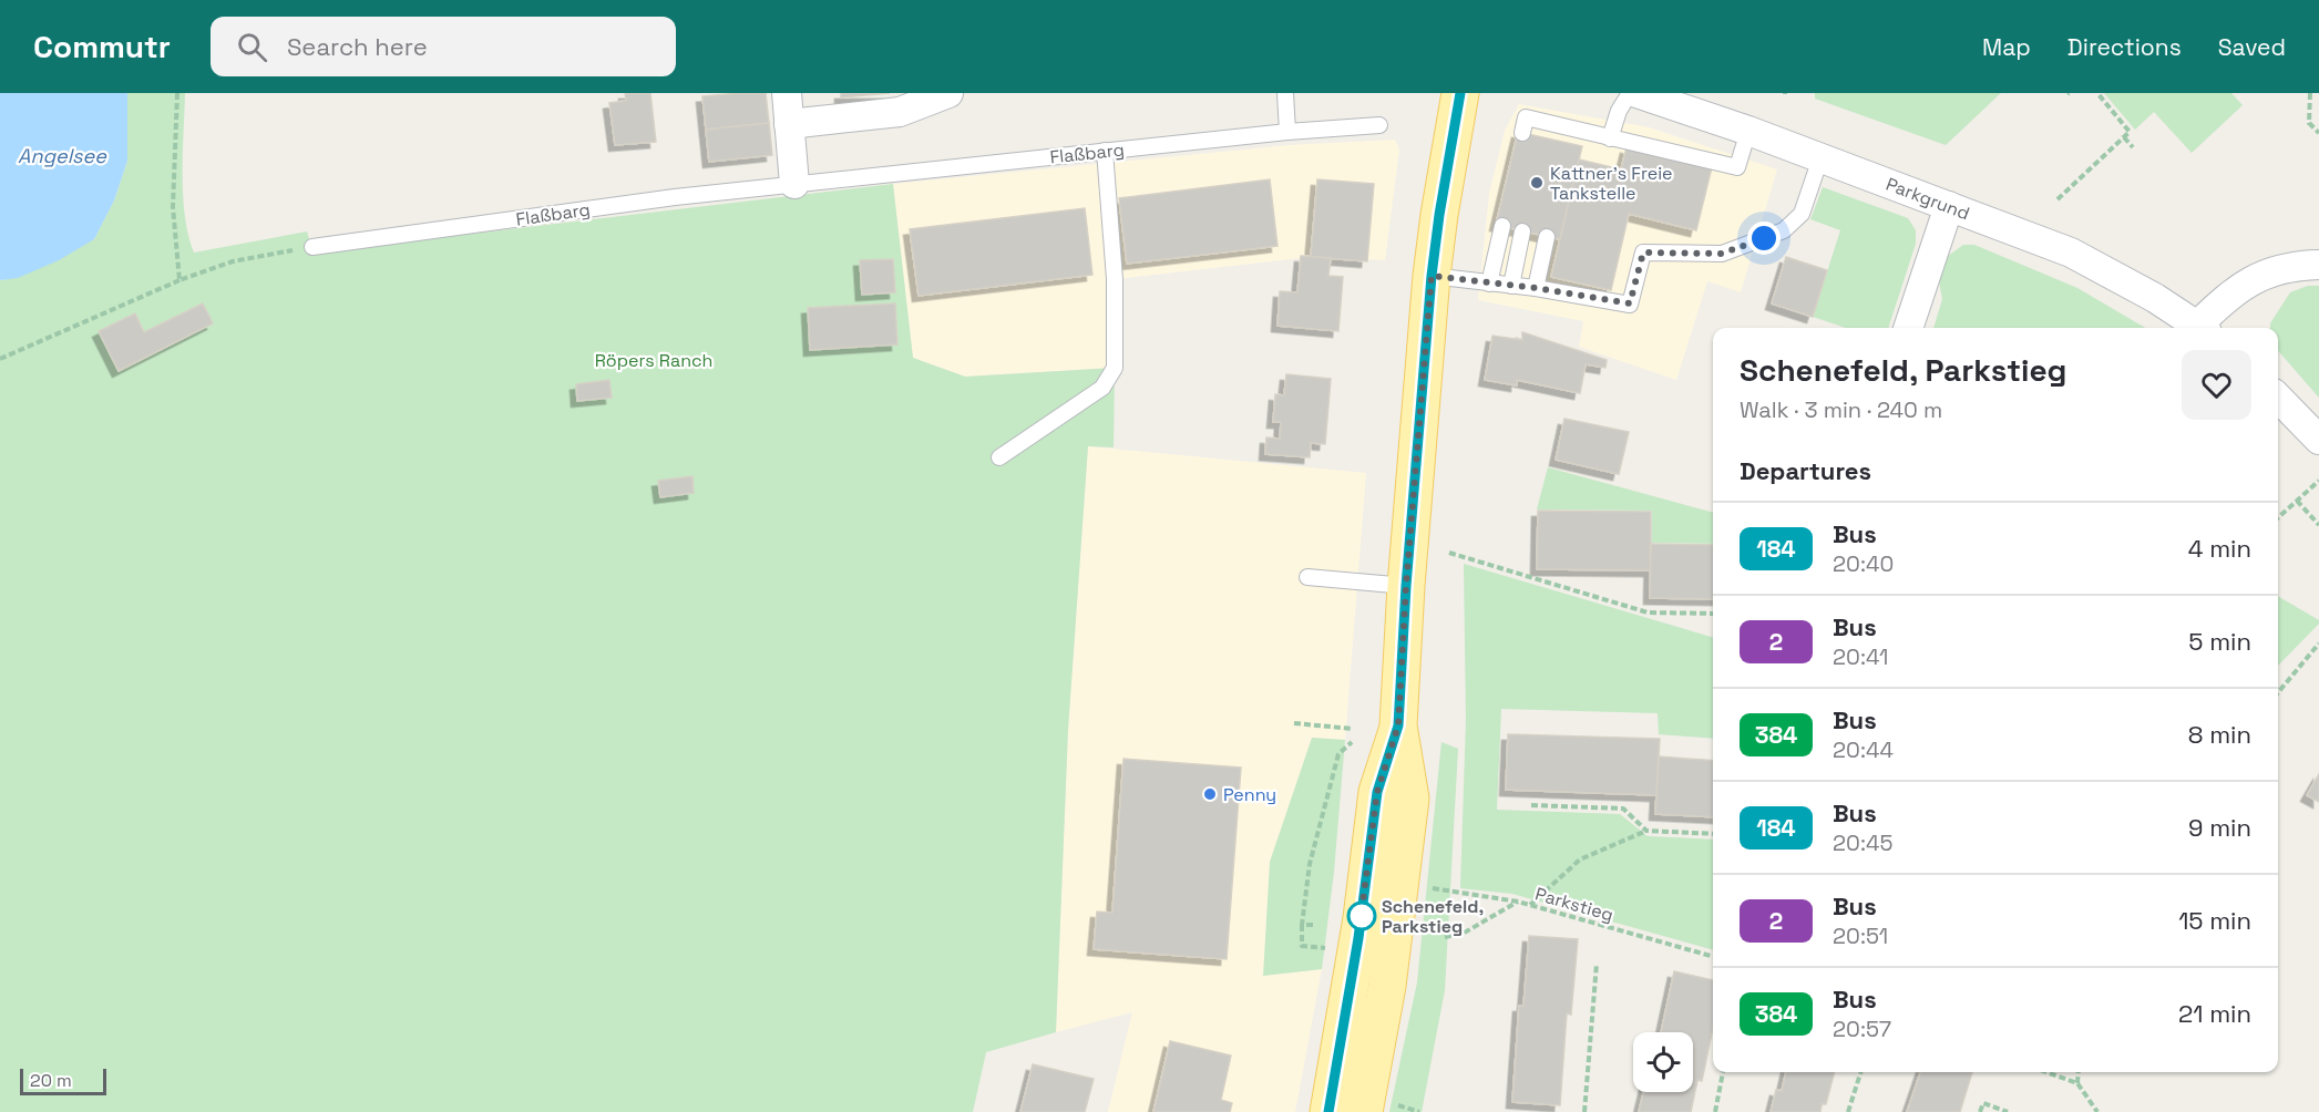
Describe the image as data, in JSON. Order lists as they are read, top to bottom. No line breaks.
{"streets":{"street":["Parkgrund"],"lane":["Flaßbarg"],"path":["Parkstieg"]},"water":["Angelsee"],"parks":["Röpers Ranch"],"places":["Kattner's Freie Tankstelle","Penny","Schenefeld, Parkstieg"],"lines":["bus line 184"],"scale_bar":"20 m","page":{"header":"Commutr","search":"Search here","nav":["Map","Directions","Saved"],"heading":[["Schenefeld, Parkstieg","Walk · 3 min · 240 m"],"Departures"],"list":[{"mark":"184","name":"Bus","note":"20:40","value":"4 min"},{"mark":"2","name":"Bus","note":"20:41","value":"5 min"},{"mark":"384","name":"Bus","note":"20:44","value":"8 min"},{"mark":"184","name":"Bus","note":"20:45","value":"9 min"},{"mark":"2","name":"Bus","note":"20:51","value":"15 min"},{"mark":"384","name":"Bus","note":"20:57","value":"21 min"}],"scale":"20 m"}}
